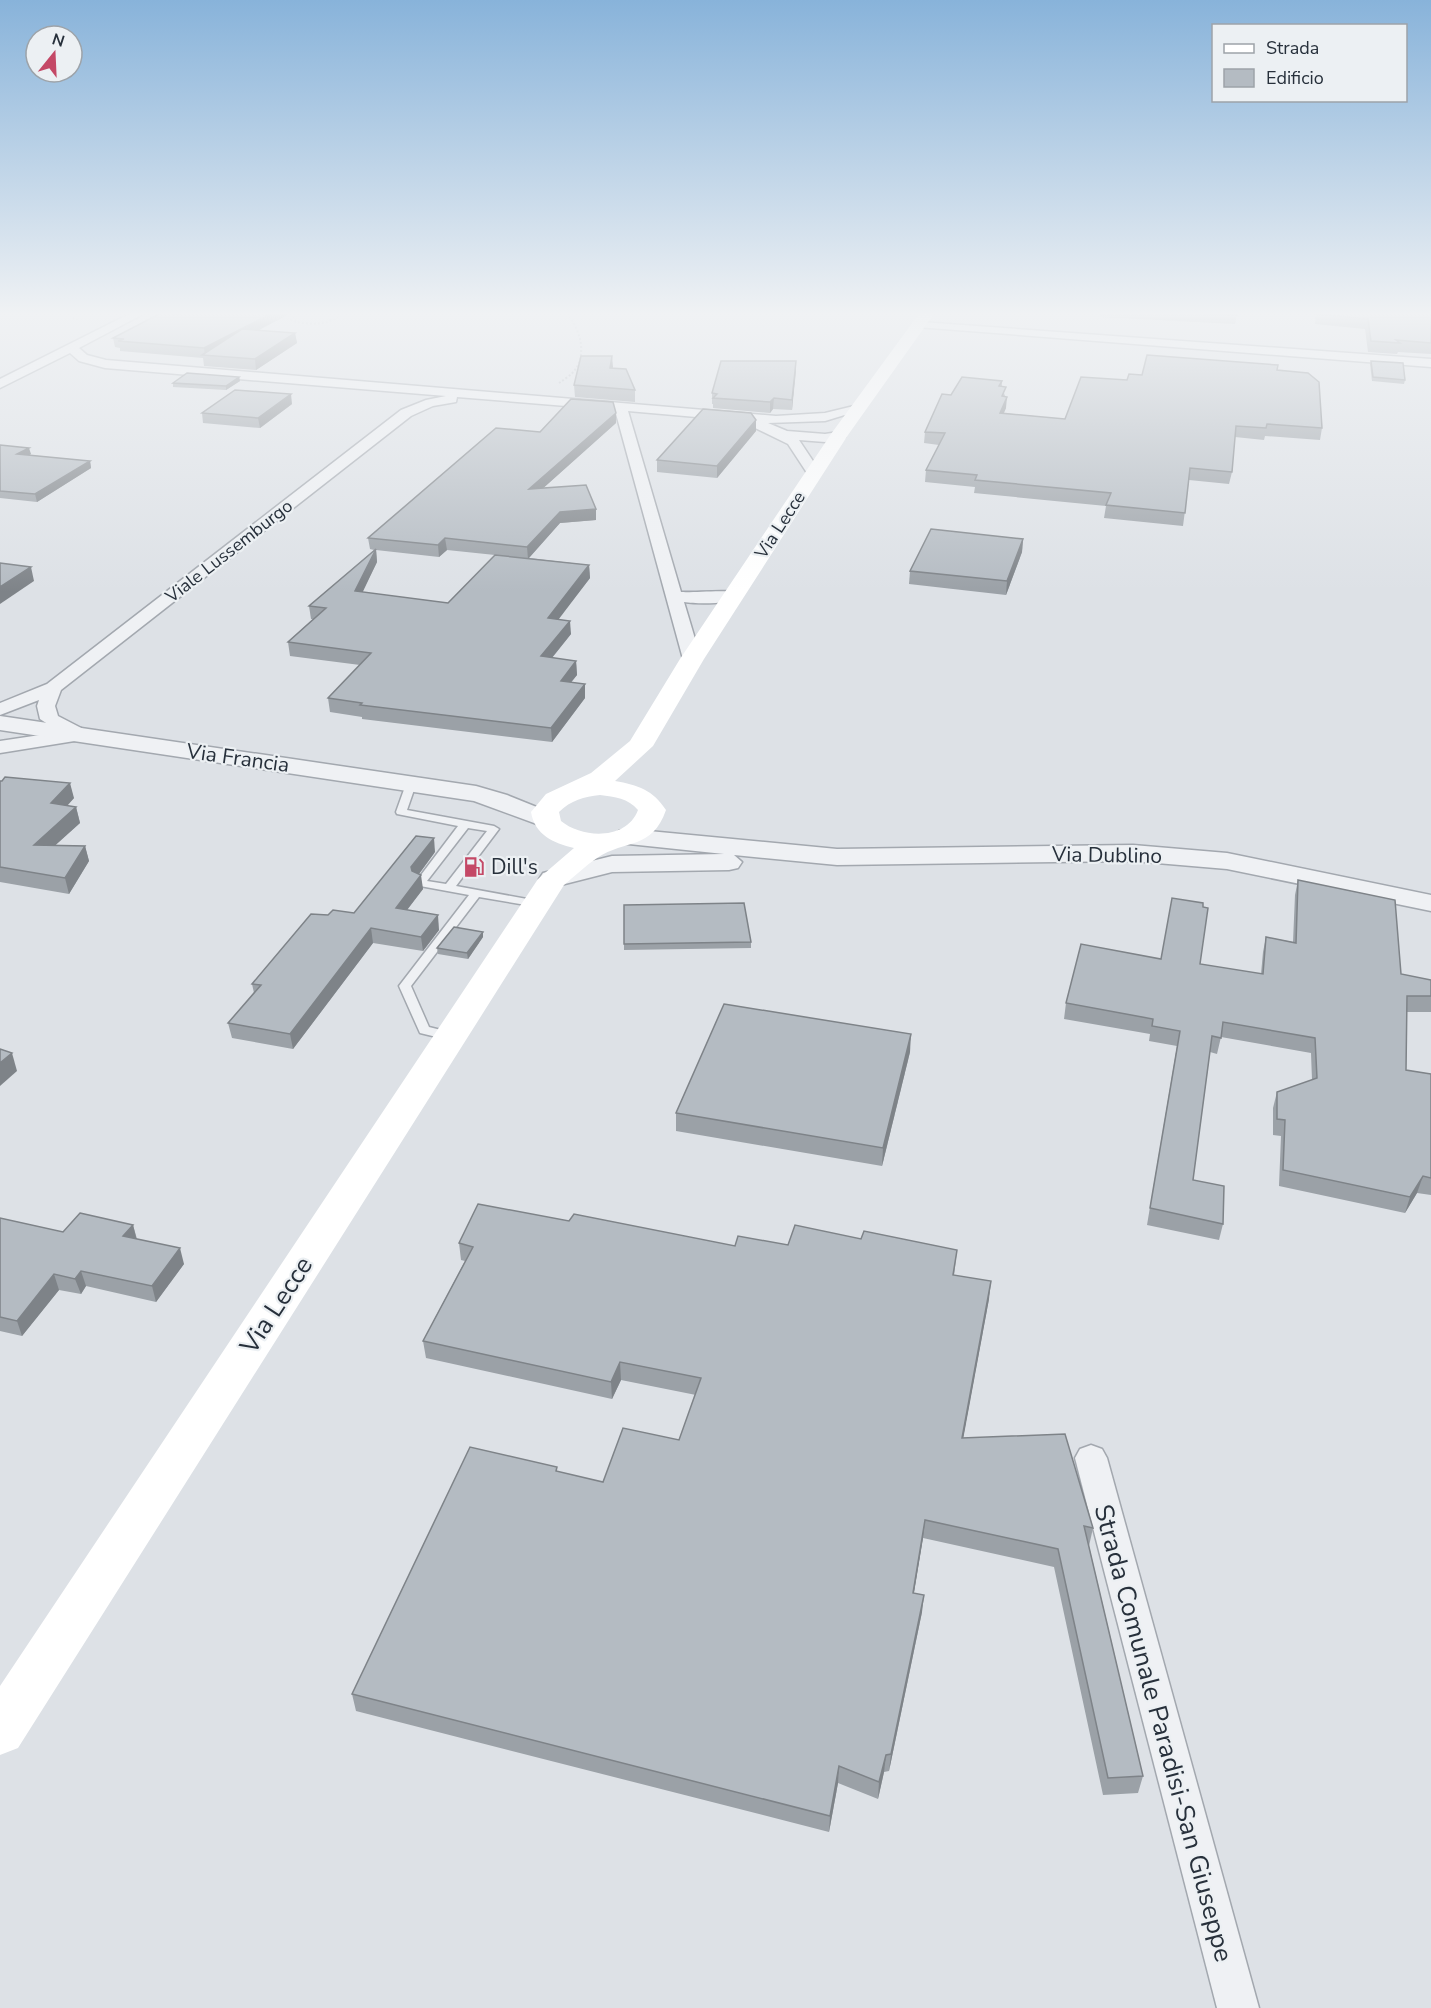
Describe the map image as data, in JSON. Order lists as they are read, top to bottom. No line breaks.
{"streets":{"main road":["Via Lecce"],"street":["Viale Lussemburgo","Via Francia","Via Dublino","Strada Comunale Paradisi-San Giuseppe"]},"crossings":[["Via Lecce","Via Dublino"],["Viale Lussemburgo","Via Francia"]],"places":{"fuel station":["Dill's"]},"legend":["Strada","Edificio"],"north":"top"}
